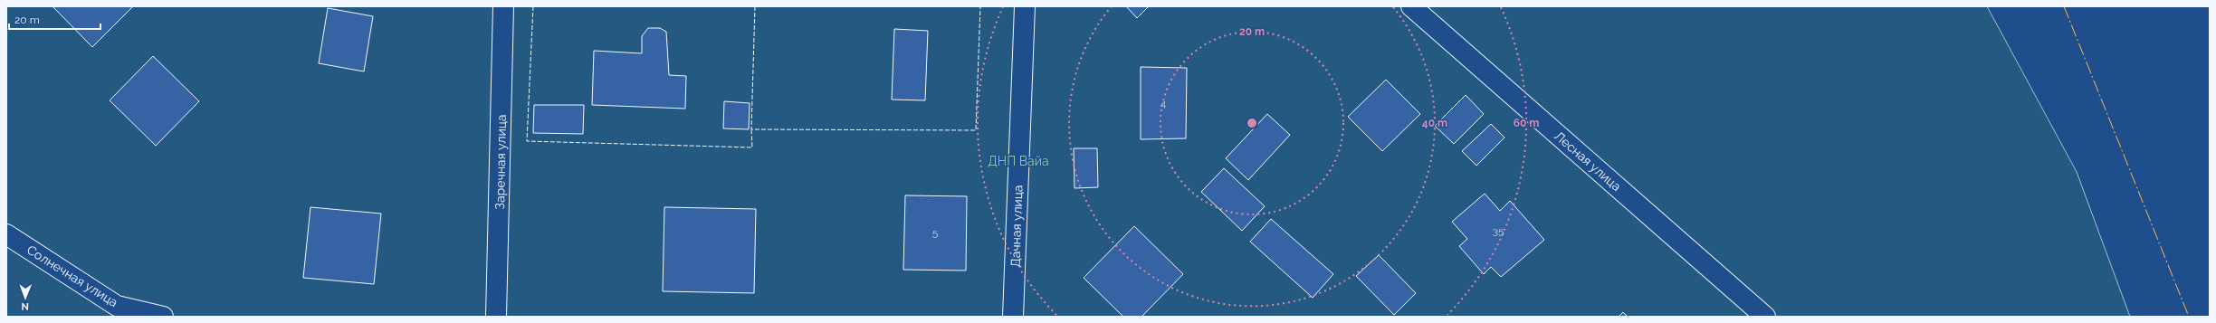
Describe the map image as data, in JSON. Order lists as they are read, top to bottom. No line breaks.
{"streets":{"street":["Лесная улица","Заречная улица","Дачная улица","Солнечная улица"]},"parks":["ДНП Вайа"],"house_numbers":["4","35","5"],"scale_bar":"20 m","north":"bottom","rings":["20 m","40 m","60 m"]}
